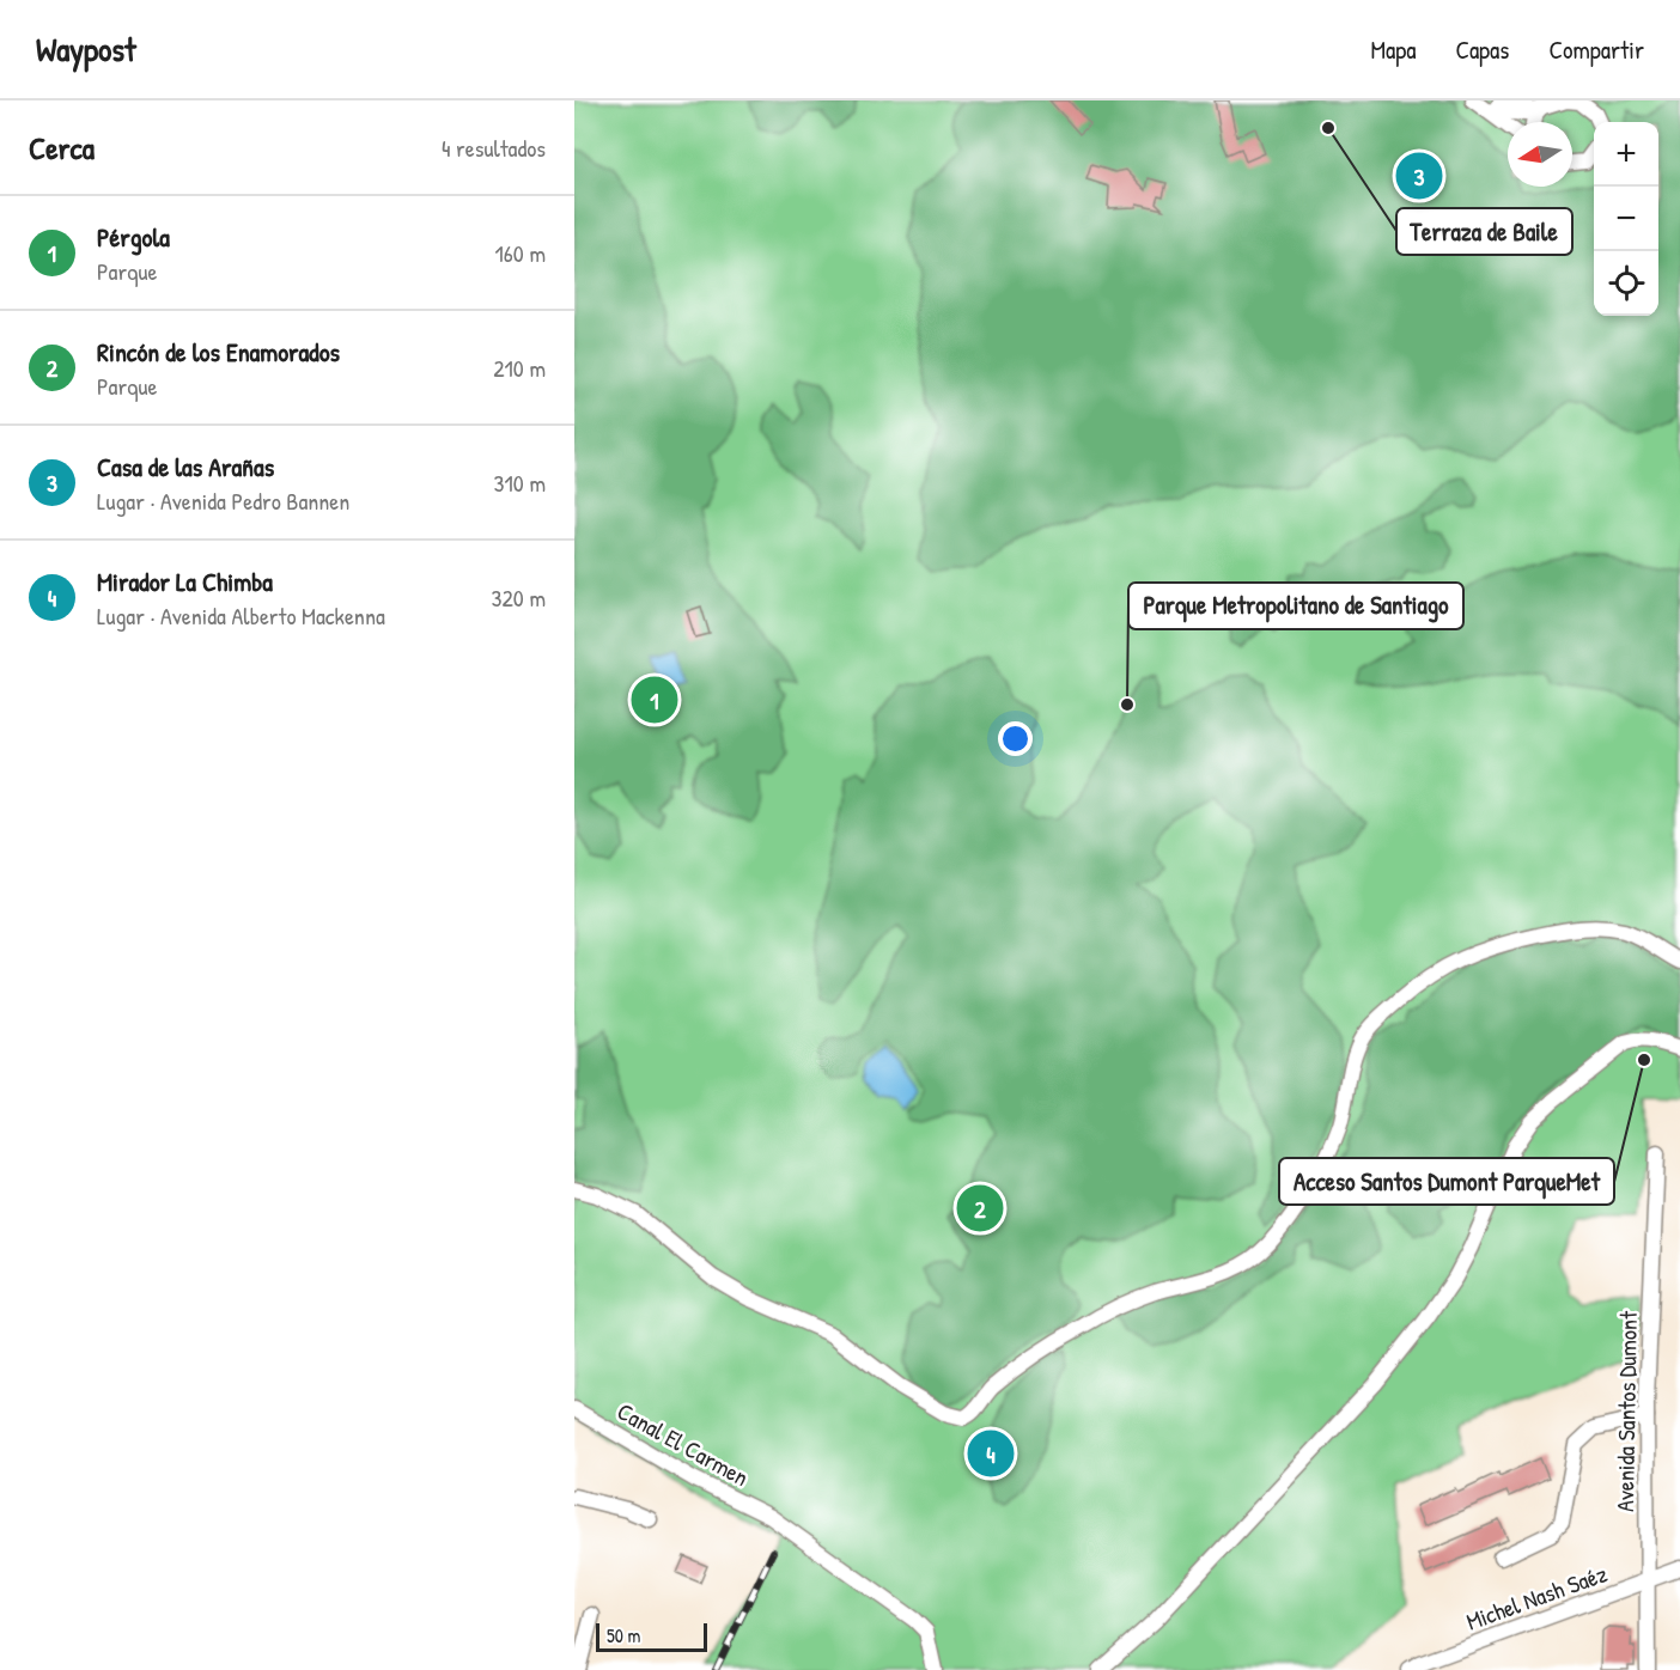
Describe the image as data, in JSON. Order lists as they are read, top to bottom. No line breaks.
{"streets":{"street":["Avenida Santos Dumont","Canal El Carmen","Michel Nash Saéz"]},"crossings":[["Avenida Santos Dumont","Michel Nash Saéz"]],"places":["Terraza de Baile","Parque Metropolitano de Santiago","Acceso Santos Dumont ParqueMet"],"scale_bar":"50 m","north":"left","page":{"header":"Waypost","nav":["Mapa","Capas","Compartir"],"heading":["Cerca","4 resultados"],"map_buttons":["+","−"],"pins":["3","1","2","4"],"list":[{"mark":"1","name":"Pérgola","note":"Parque","value":"160 m"},{"mark":"2","name":"Rincón de los Enamorados","note":"Parque","value":"210 m"},{"mark":"3","name":"Casa de las Arañas","note":"Lugar · Avenida Pedro Bannen","value":"310 m"},{"mark":"4","name":"Mirador La Chimba","note":"Lugar · Avenida Alberto Mackenna","value":"320 m"}],"scale":"50 m"}}
